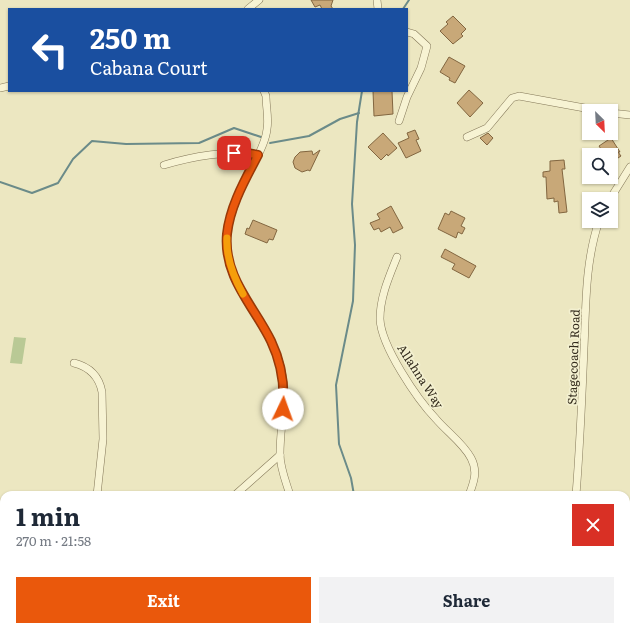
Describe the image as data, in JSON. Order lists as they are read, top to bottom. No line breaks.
{"streets":{"street":["Stagecoach Road","Allahna Way"]},"north":"bottom right","page":{"turn":["250 m","Cabana Court"],"heading":["1 min","270 m · 21:58"],"buttons":["Exit","Share"]}}
